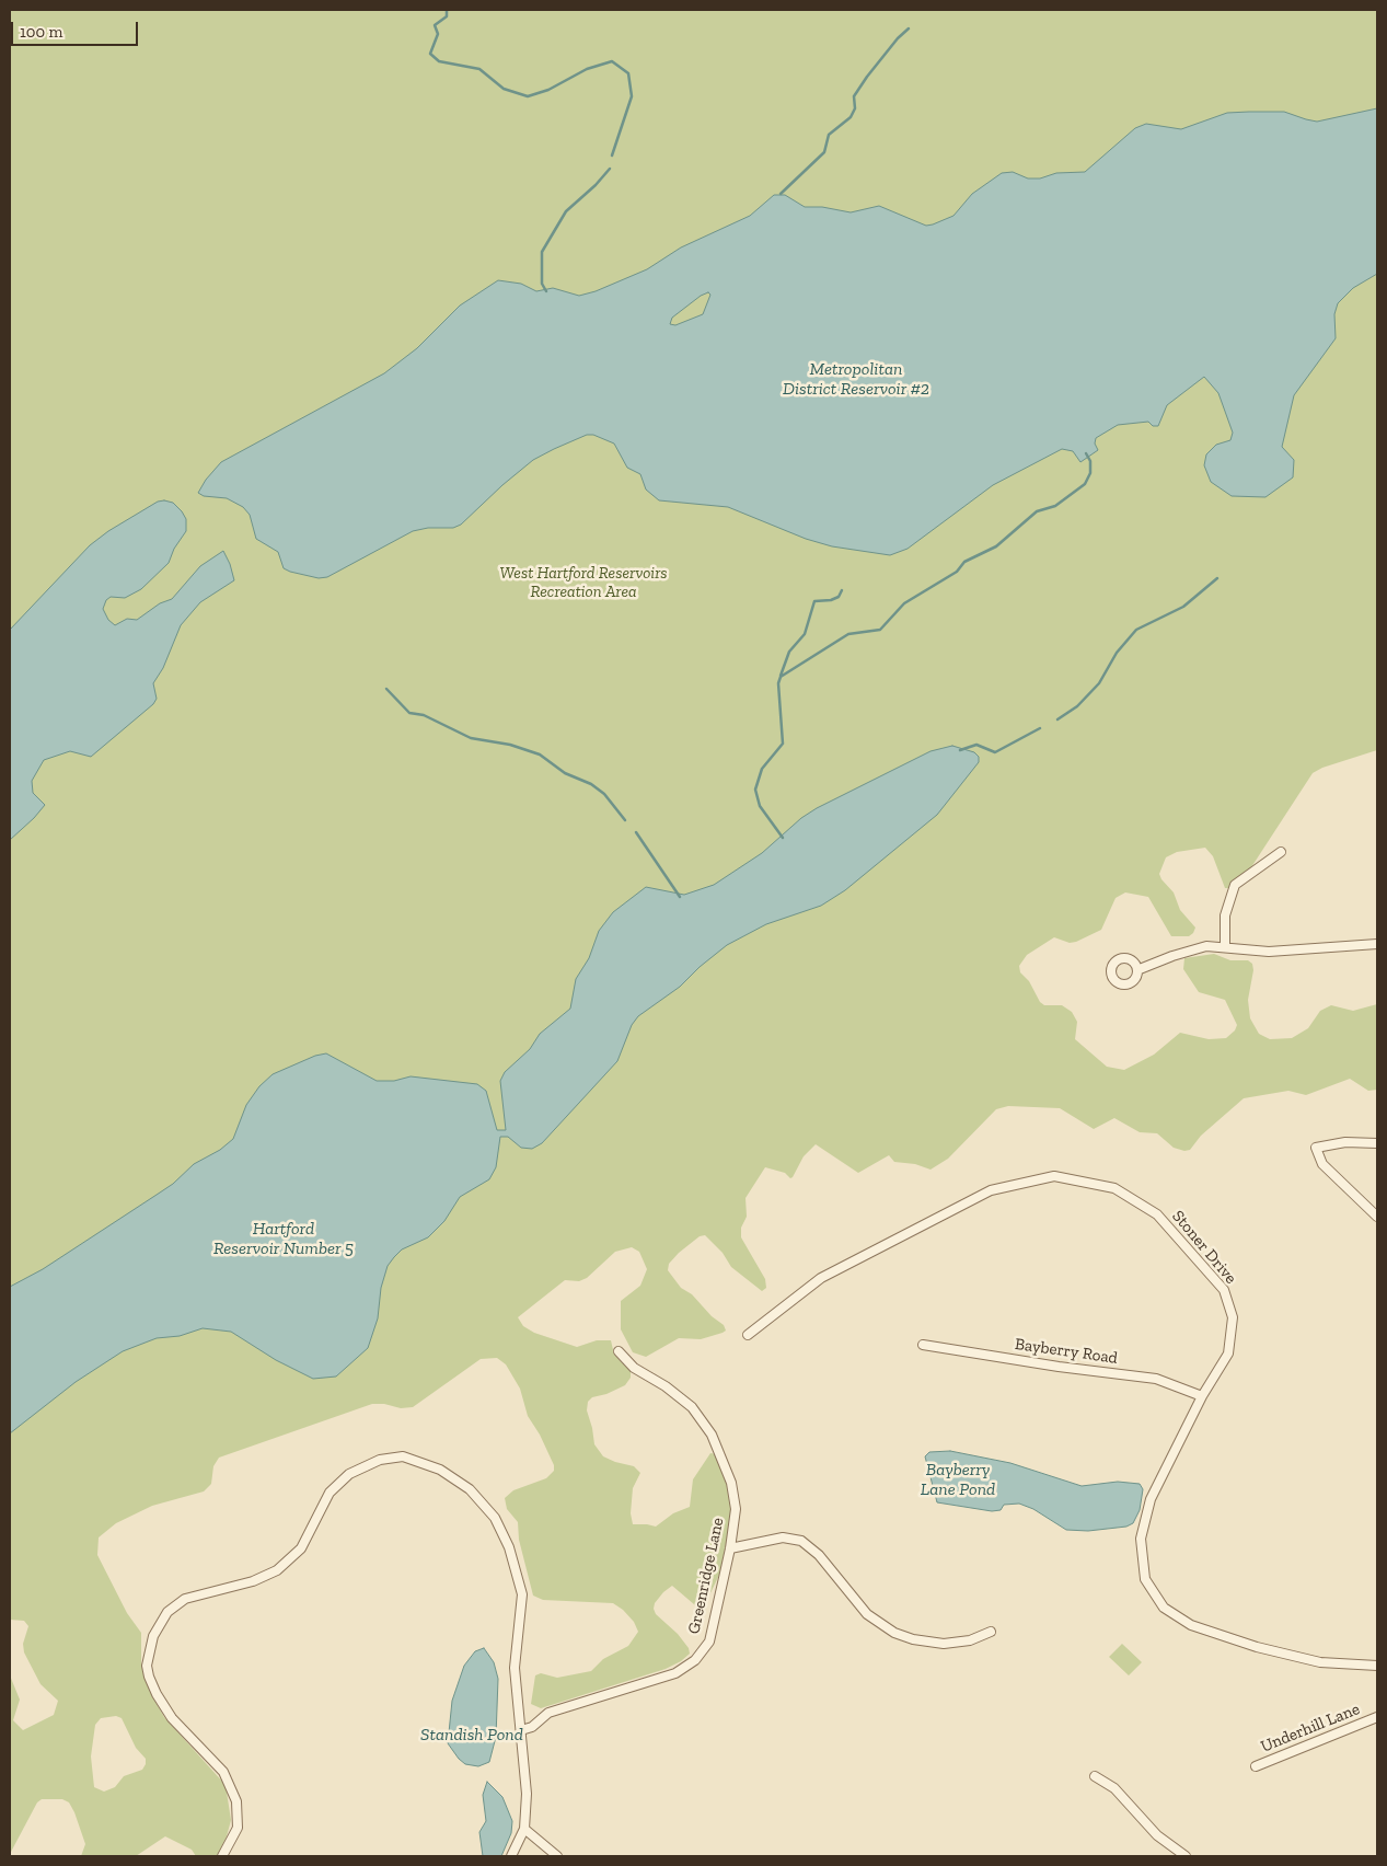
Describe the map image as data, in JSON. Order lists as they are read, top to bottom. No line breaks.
{"streets":{"street":["Stoner Drive","Bayberry Road","Greenridge Lane","Underhill Lane"]},"crossings":[["Stoner Drive","Bayberry Road"]],"water":["Metropolitan District Reservoir #2","Hartford Reservoir Number 5","Bayberry Lane Pond","Standish Pond"],"parks":["West Hartford Reservoirs Recreation Area"],"scale_bar":"100 m"}
